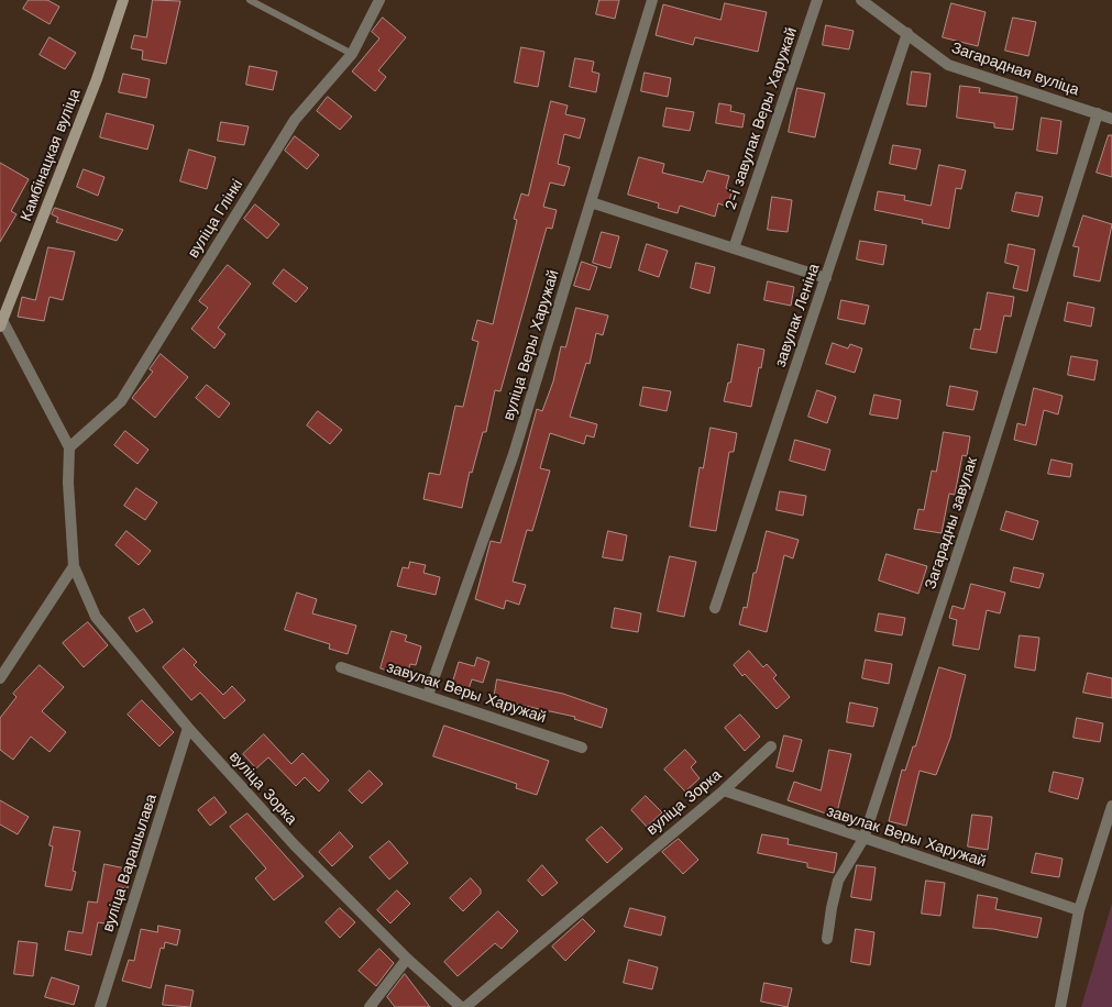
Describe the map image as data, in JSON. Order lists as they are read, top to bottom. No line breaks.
{"streets":{"street":["Загарадная вуліца","2-і завулак Веры Харужай","Камбінацкая вуліца","вуліца Глінкі","завулак Леніна","вуліца Веры Харужай","Загарадны завулак","завулак Веры Харужай","вуліца Зорка","вуліца Варашылава"]},"crossings":[["Загарадная вуліца","завулак Леніна"],["Загарадная вуліца","Загарадны завулак"],["Камбінацкая вуліца","вуліца Глінкі"],["Камбінацкая вуліца","вуліца Зорка"],["вуліца Веры Харужай","завулак Веры Харужай"],["Загарадны завулак","завулак Веры Харужай"],["завулак Веры Харужай","вуліца Зорка"],["вуліца Зорка","вуліца Варашылава"]]}
